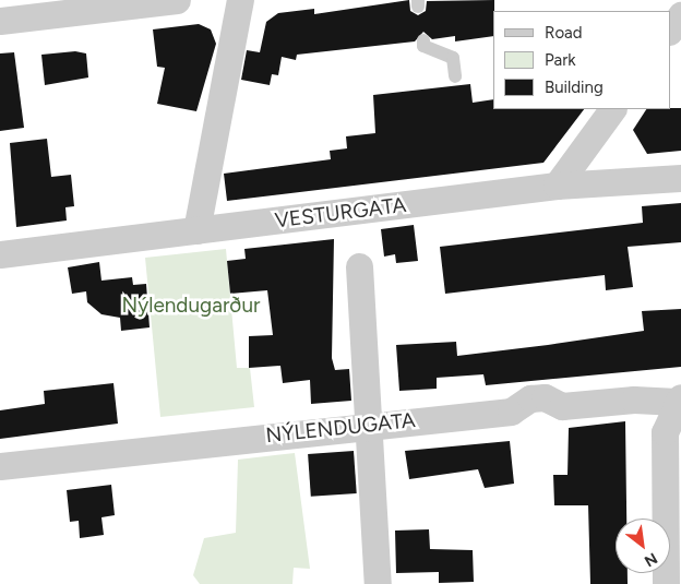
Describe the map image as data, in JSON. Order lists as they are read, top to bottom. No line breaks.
{"streets":{"street":["VESTURGATA","NÝLENDUGATA"]},"parks":["Nýlendugarður"],"legend":["Road","Park","Building"],"north":"bottom right"}
